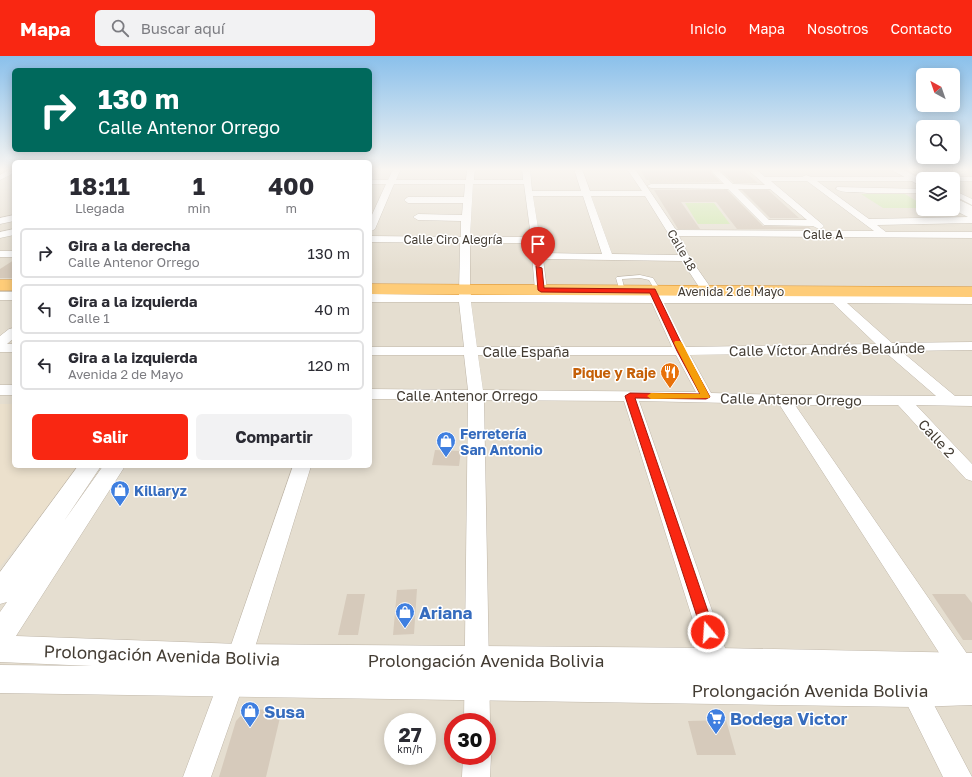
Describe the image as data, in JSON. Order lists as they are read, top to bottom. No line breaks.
{"streets":{"highway":["Avenida 2 de Mayo"],"street":["Calle A","Calle Ciro Alegría","Calle 18","Calle Víctor Andrés Belaúnde","Calle España","Calle Antenor Orrego","Calle 2","Prolongación Avenida Bolivia"]},"crossings":[["Calle A","Calle 18"],["Calle 18","Avenida 2 de Mayo"],["Calle Víctor Andrés Belaúnde","Calle España"],["Calle Antenor Orrego","Calle 2"]],"places":{"restaurant":["Pique y Raje"],"shop":["Ferretería San Antonio","Killaryz","Ariana","Susa"],"supermarket":["Bodega Victor"]},"north":"top left","page":{"header":"Mapa","search":"Buscar aquí","nav":["Inicio","Mapa","Nosotros","Contacto"],"turn":["130 m","Calle Antenor Orrego"],"eta":["18:11","Llegada","1","min","400","m"],"list":[{"name":"Gira a la derecha","note":"Calle Antenor Orrego","value":"130 m"},{"name":"Gira a la izquierda","note":"Calle 1","value":"40 m"},{"name":"Gira a la izquierda","note":"Avenida 2 de Mayo","value":"120 m"}],"buttons":["Salir","Compartir"],"speed":"27 km/h","limit":"30"}}
